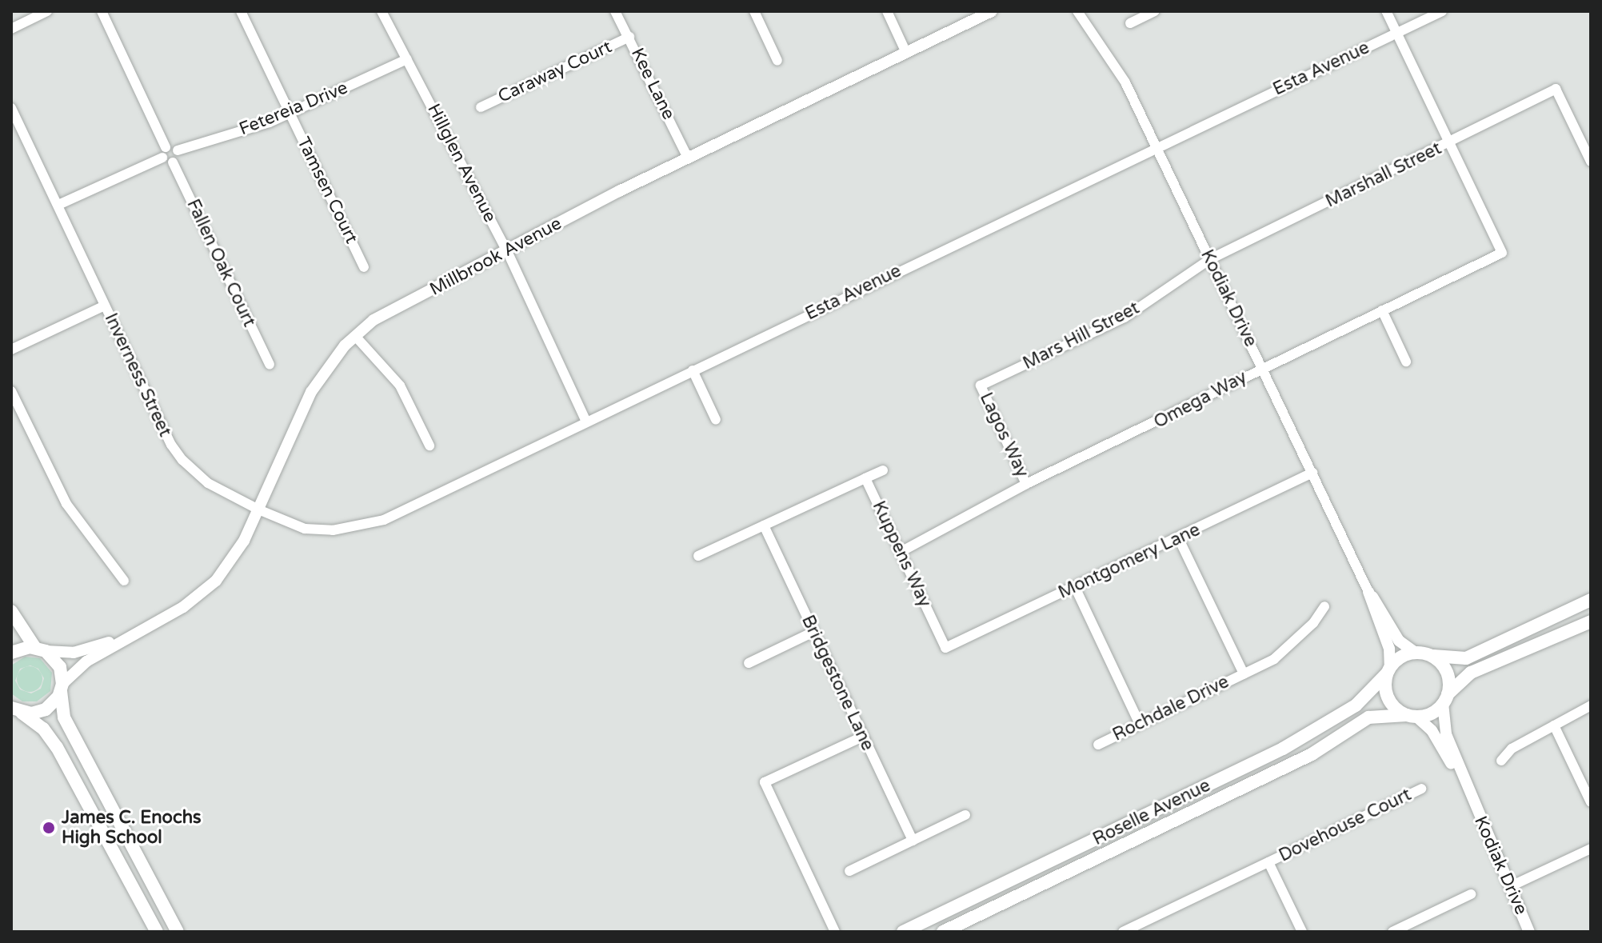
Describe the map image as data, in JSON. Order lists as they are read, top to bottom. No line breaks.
{"streets":{"main road":["Roselle Avenue"],"street":["Esta Avenue","Caraway Court","Kee Lane","Fetereia Drive","Hillglen Avenue","Marshall Street","Tamsen Court","Millbrook Avenue","Fallen Oak Court","Kodiak Drive","Mars Hill Street","Inverness Street","Omega Way","Lagos Way","Kuppens Way","Montgomery Lane","Bridgestone Lane","Rochdale Drive","Dovehouse Court"]},"crossings":[["Esta Avenue","Hillglen Avenue"],["Esta Avenue","Millbrook Avenue"],["Esta Avenue","Kodiak Drive"],["Esta Avenue","Inverness Street"],["Caraway Court","Kee Lane"],["Kee Lane","Millbrook Avenue"],["Fetereia Drive","Hillglen Avenue"],["Fetereia Drive","Tamsen Court"],["Hillglen Avenue","Millbrook Avenue"],["Marshall Street","Kodiak Drive"],["Marshall Street","Mars Hill Street"],["Marshall Street","Omega Way"],["Millbrook Avenue","Inverness Street"],["Kodiak Drive","Mars Hill Street"],["Kodiak Drive","Omega Way"],["Kodiak Drive","Montgomery Lane"],["Kodiak Drive","Roselle Avenue"],["Mars Hill Street","Lagos Way"],["Omega Way","Lagos Way"],["Omega Way","Kuppens Way"],["Kuppens Way","Montgomery Lane"]],"places":["James C. Enochs High School"]}
